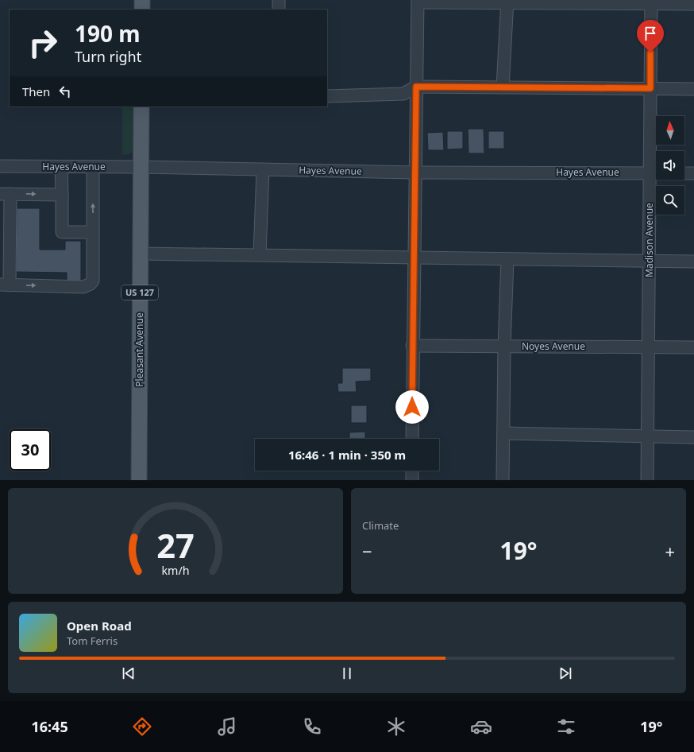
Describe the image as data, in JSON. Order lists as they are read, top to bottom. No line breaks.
{"streets":{"main road":["US 127","Pleasant Avenue"],"street":["Hayes Avenue","Madison Avenue","Noyes Avenue"]},"crossings":[["Hayes Avenue","Madison Avenue"],["Hayes Avenue","Pleasant Avenue"],["Madison Avenue","Noyes Avenue"]],"north":"top","page":{"turn":["190 m","Turn right"],"then":"Then","limit":"30","trip":"16:46 · 1 min · 350 m","tile":"Climate","heat":["−","19°","+"],"song":["Open Road","Tom Ferris"],"tabs":["16:45","19°"],"gauge":["27","km/h"]}}
